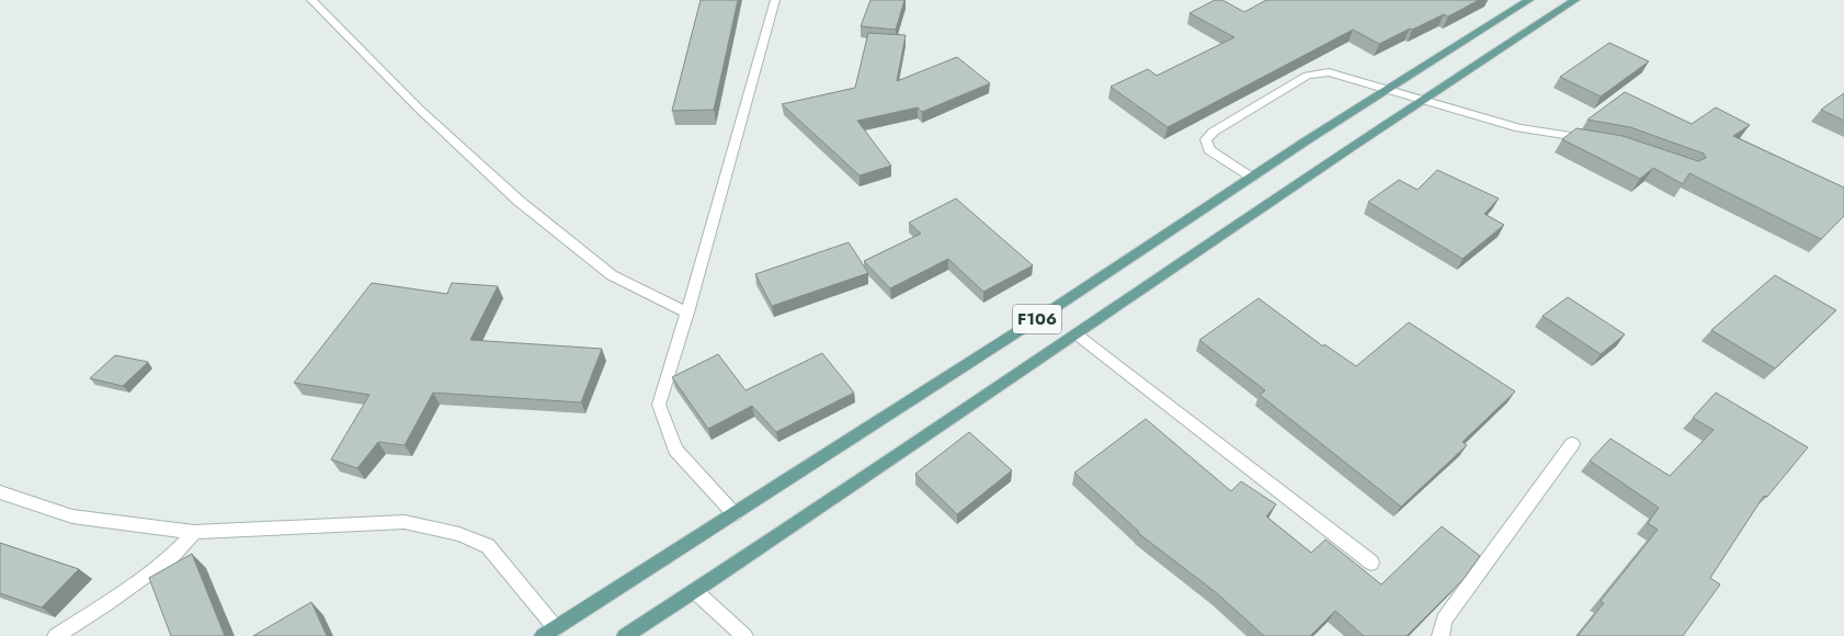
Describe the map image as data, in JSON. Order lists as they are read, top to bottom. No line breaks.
{"streets":{"main road":["F106"]}}
